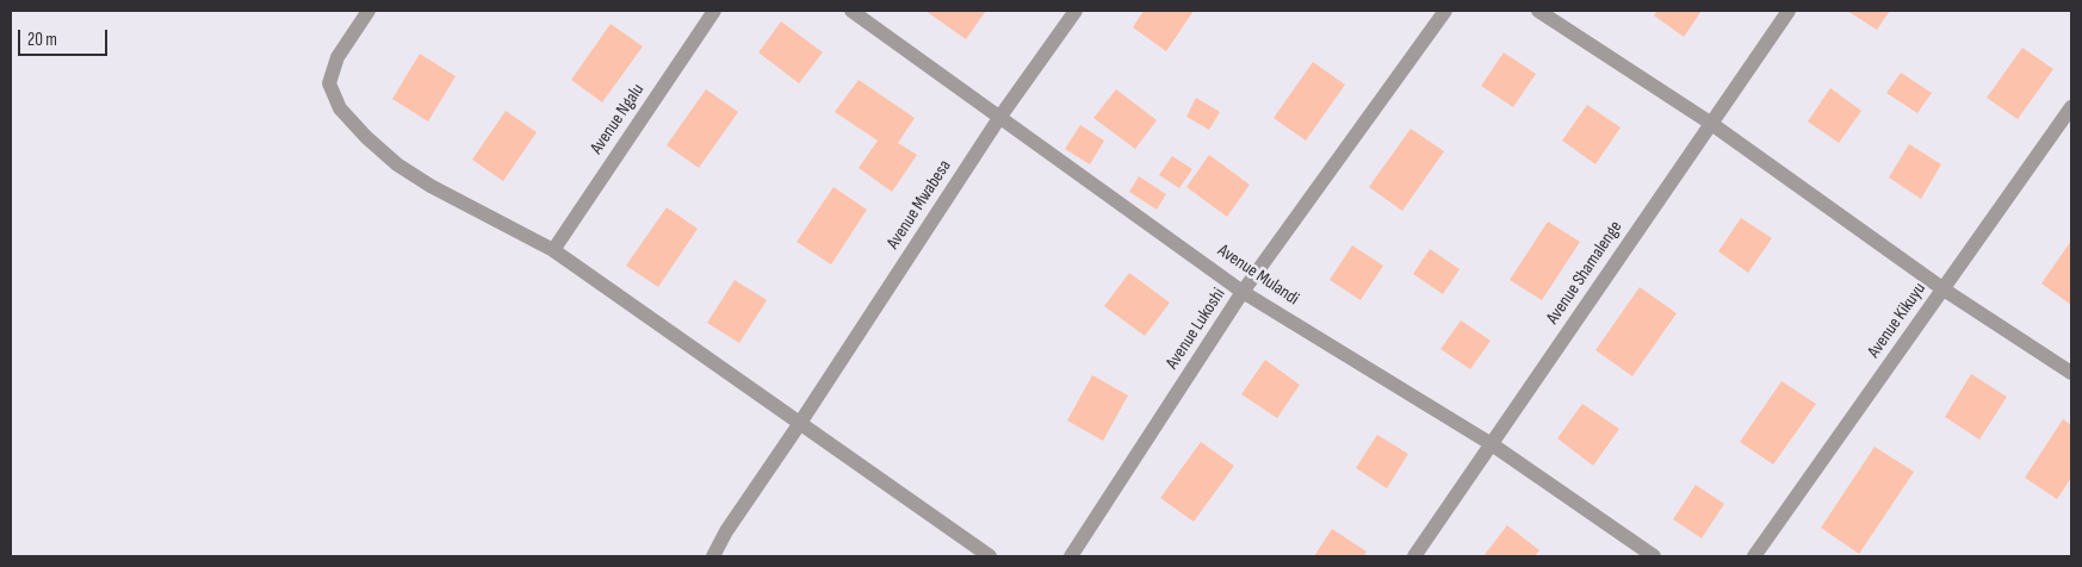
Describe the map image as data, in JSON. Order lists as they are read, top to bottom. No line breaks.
{"streets":{"street":["Avenue Ngalu","Avenue Mwabesa","Avenue Shamalenge","Avenue Mulandi","Avenue Kikuyu","Avenue Lukoshi"]},"crossings":[["Avenue Mwabesa","Avenue Mulandi"],["Avenue Shamalenge","Avenue Mulandi"],["Avenue Mulandi","Avenue Lukoshi"]],"scale_bar":"20 m"}
